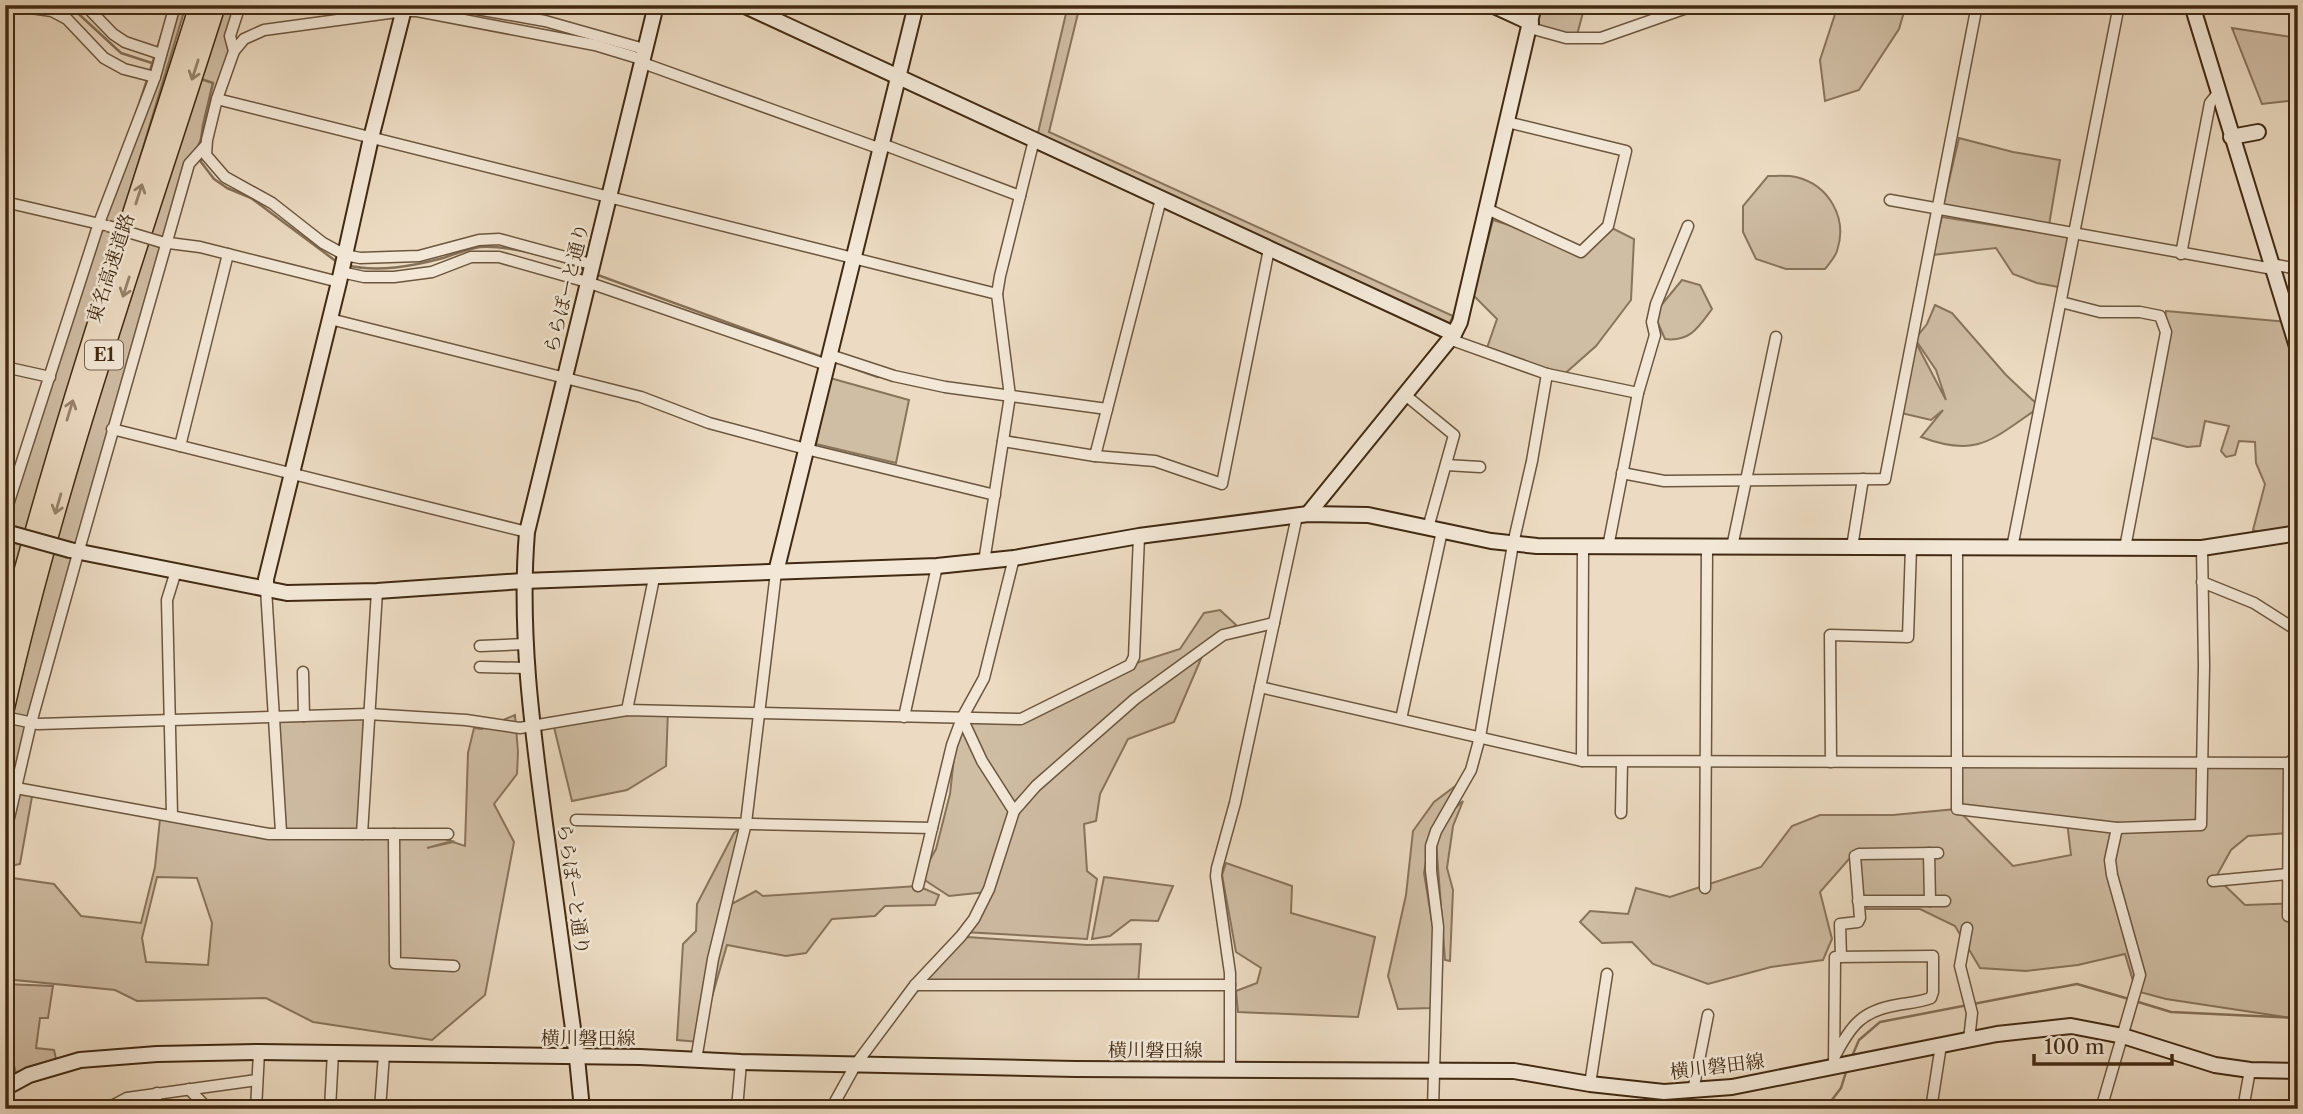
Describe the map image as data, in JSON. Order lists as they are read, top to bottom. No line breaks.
{"streets":{"highway":["東名高速道路","E1"],"street":["ららぽーと通り","横川磐田線"]},"crossings":[["ららぽーと通り","横川磐田線"]],"scale_bar":"100 m"}
